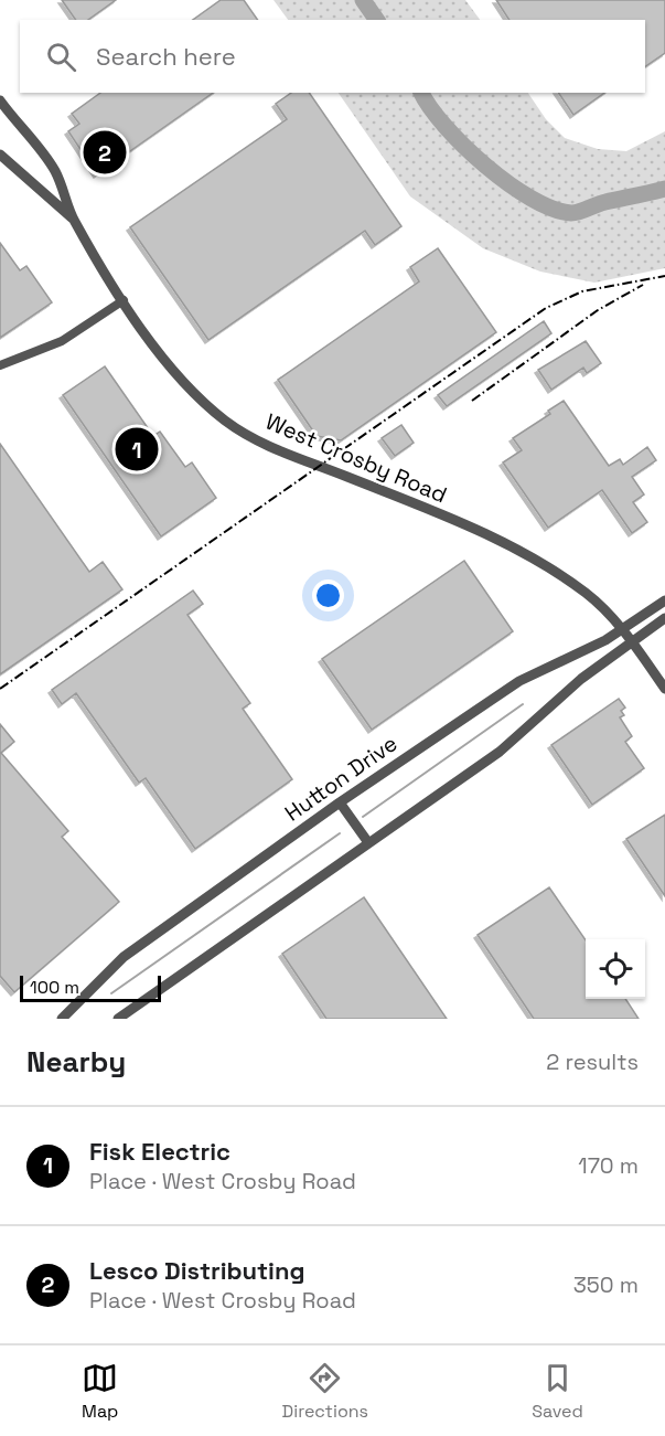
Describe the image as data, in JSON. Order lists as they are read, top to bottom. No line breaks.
{"streets":{"street":["West Crosby Road","Hutton Drive"]},"crossings":[["West Crosby Road","Hutton Drive"]],"scale_bar":"100 m","page":{"search":"Search here","pins":["2","1"],"scale":"100 m","heading":["Nearby","2 results"],"list":[{"mark":"1","name":"Fisk Electric","note":"Place · West Crosby Road","value":"170 m"},{"mark":"2","name":"Lesco Distributing","note":"Place · West Crosby Road","value":"350 m"}],"nav":["Map","Directions","Saved"]}}
